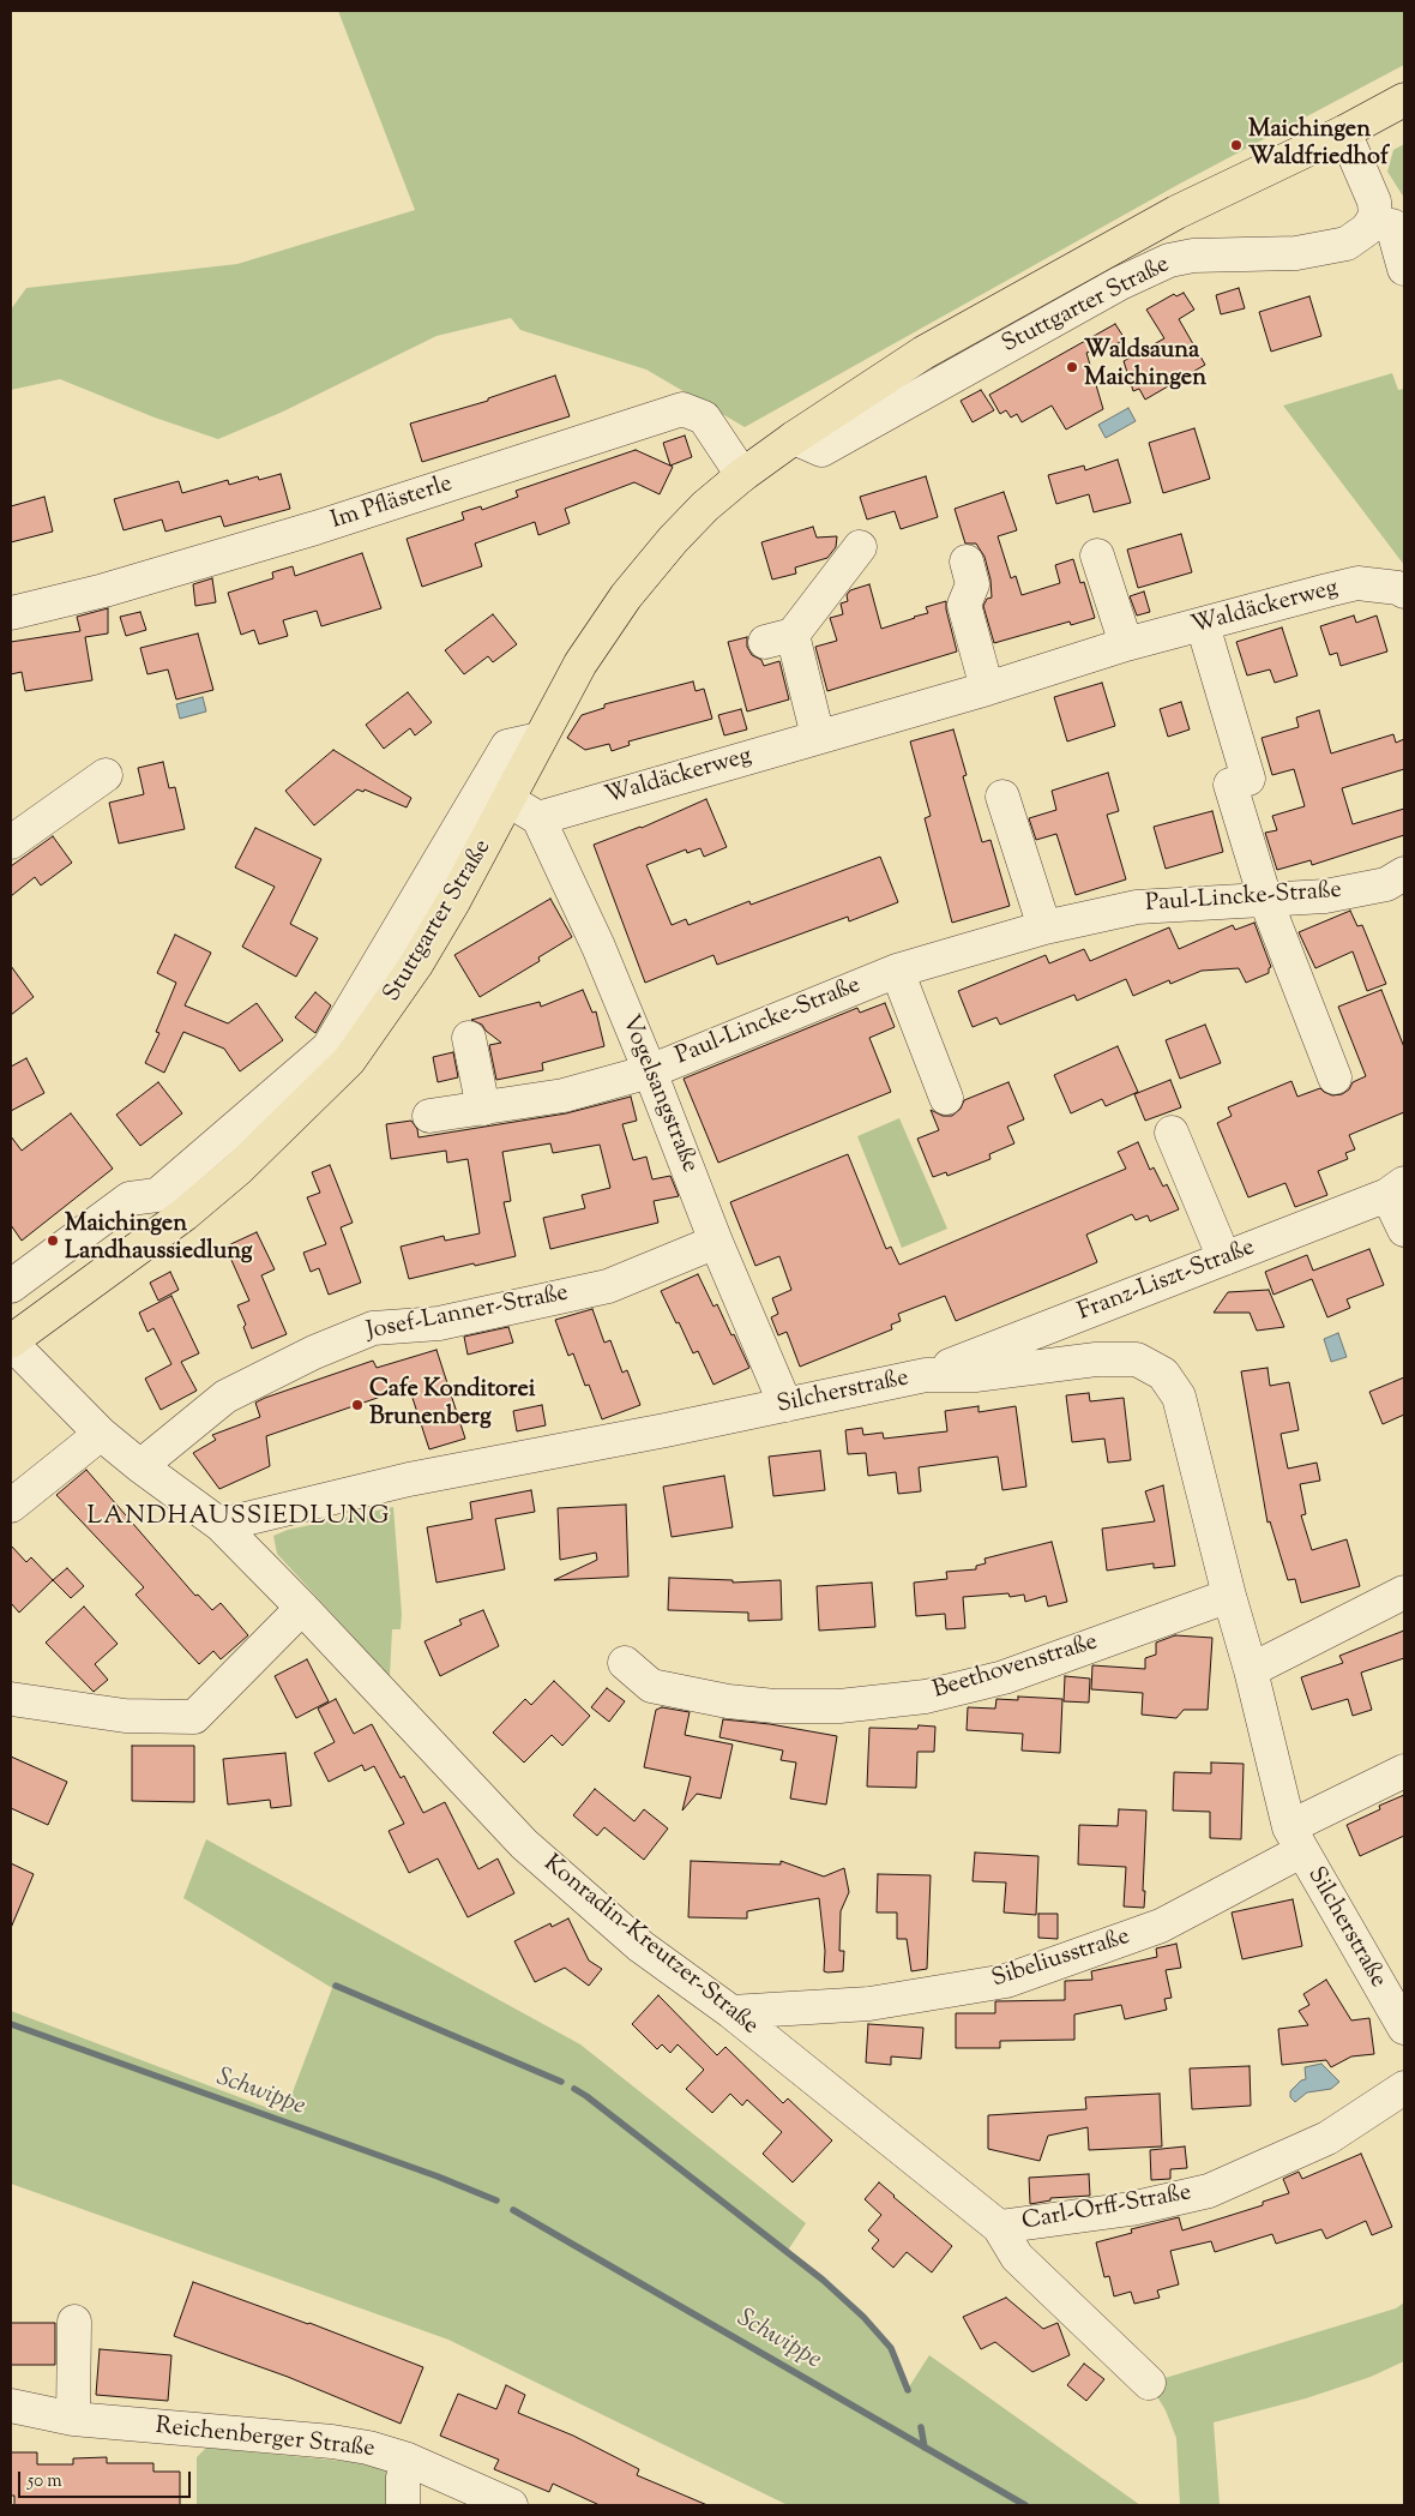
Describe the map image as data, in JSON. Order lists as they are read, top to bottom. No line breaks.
{"streets":{"main road":["Stuttgarter Straße"],"street":["Im Pflästerle","Waldäckerweg","Paul-Lincke-Straße","Vogelsangstraße","Franz-Liszt-Straße","Josef-Lanner-Straße","Silcherstraße","Beethovenstraße","Konradin-Kreutzer-Straße","Sibeliusstraße","Carl-Orff-Straße","Reichenberger Straße"]},"crossings":[["Stuttgarter Straße","Im Pflästerle"],["Stuttgarter Straße","Konradin-Kreutzer-Straße"],["Waldäckerweg","Vogelsangstraße"],["Paul-Lincke-Straße","Vogelsangstraße"],["Vogelsangstraße","Josef-Lanner-Straße"],["Vogelsangstraße","Silcherstraße"],["Franz-Liszt-Straße","Silcherstraße"],["Josef-Lanner-Straße","Konradin-Kreutzer-Straße"],["Silcherstraße","Beethovenstraße"],["Silcherstraße","Konradin-Kreutzer-Straße"],["Silcherstraße","Sibeliusstraße"],["Konradin-Kreutzer-Straße","Sibeliusstraße"],["Konradin-Kreutzer-Straße","Carl-Orff-Straße"]],"districts":["LANDHAUSSIEDLUNG"],"water":["Schwippe"],"places":["Maichingen Waldfriedhof","Waldsauna Maichingen","Maichingen Landhaussiedlung","Cafe Konditorei Brunenberg"],"scale_bar":"50 m"}
